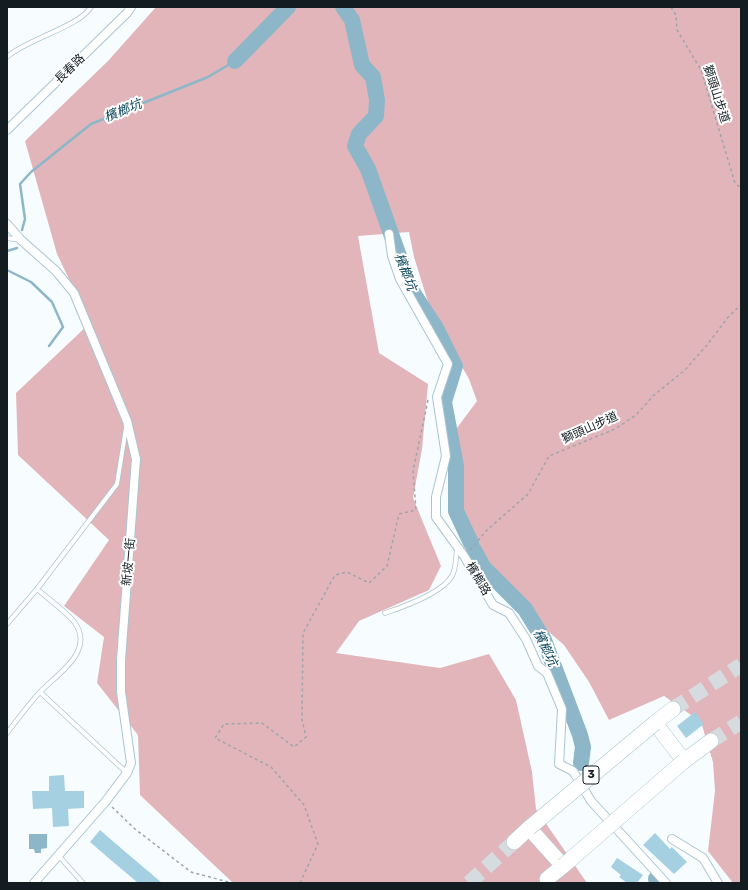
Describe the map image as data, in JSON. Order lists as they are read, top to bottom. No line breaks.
{"streets":{"highway":["3"],"street":["長春路","新坡一街","檳榔路"],"path":["獅頭山步道"]},"water":["檳榔坑"]}
